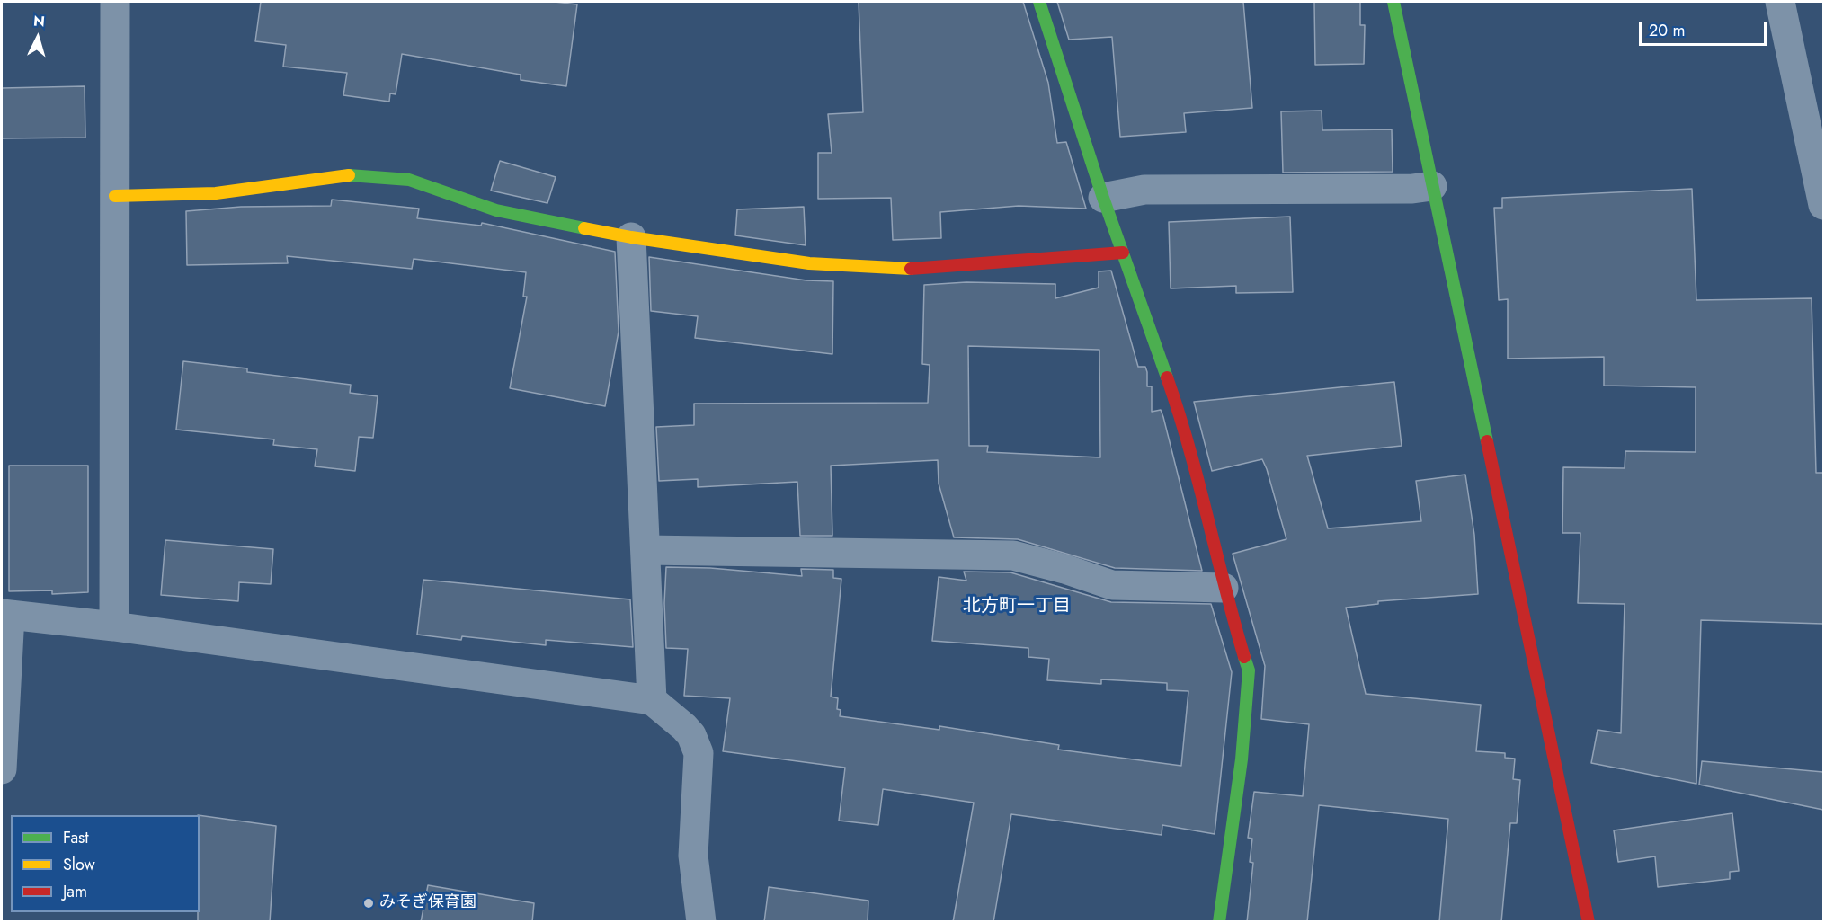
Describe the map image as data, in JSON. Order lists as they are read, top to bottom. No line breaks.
{"districts":["北方町一丁目"],"places":["みそぎ保育園"],"legend":["Fast","Slow","Jam"],"scale_bar":"20 m","north":"top"}
